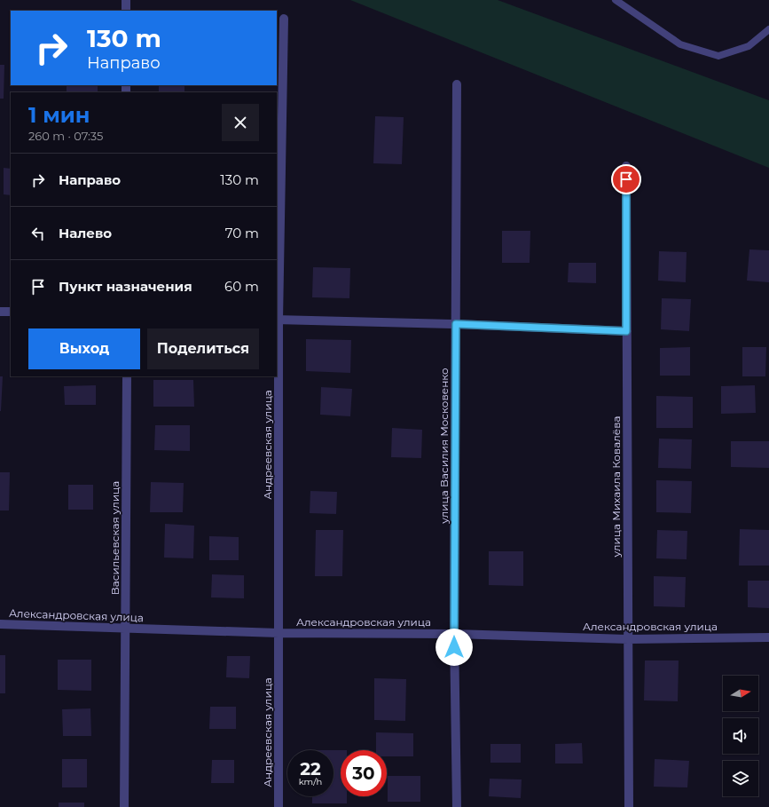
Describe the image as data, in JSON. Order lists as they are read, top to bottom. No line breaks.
{"streets":{"street":["Андреевская улица","улица Василия Московенко","улица Михаила Ковалёва","Васильевская улица","Александровская улица"]},"crossings":[["Андреевская улица","Александровская улица"],["улица Василия Московенко","Александровская улица"],["улица Михаила Ковалёва","Александровская улица"],["Васильевская улица","Александровская улица"]],"north":"right","page":{"turn":["130 m","Направо"],"heading":["1 мин","260 m · 07:35"],"list":[{"name":"Направо","value":"130 m"},{"name":"Налево","value":"70 m"},{"name":"Пункт назначения","value":"60 m"}],"buttons":["Выход","Поделиться"],"speed":"22 km/h","limit":"30"}}
